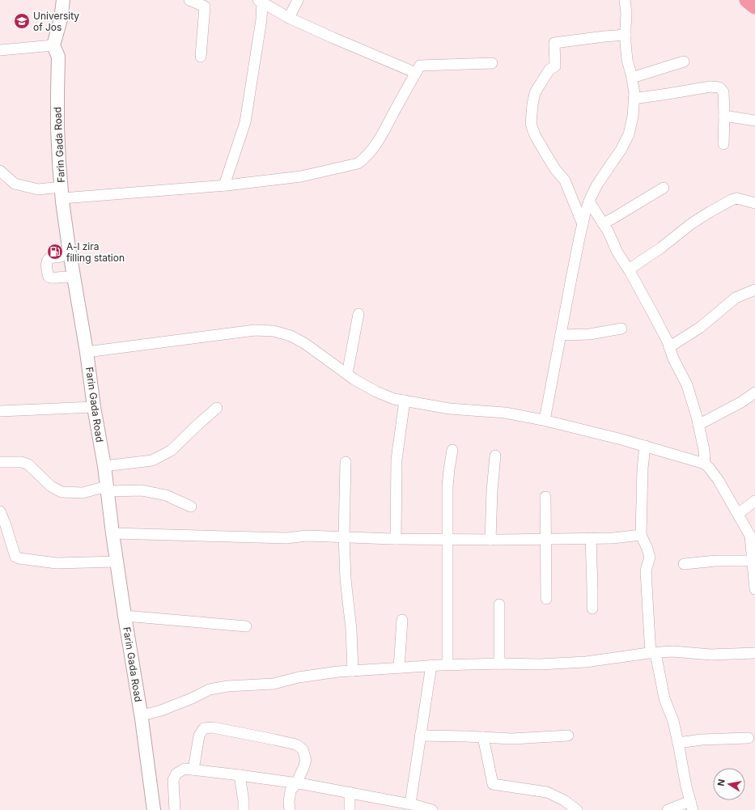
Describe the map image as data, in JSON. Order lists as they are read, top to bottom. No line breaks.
{"streets":{"main road":["Farin Gada Road"]},"places":{"school or university":["University of Jos"],"fuel station":["A-l zira filling station"]},"north":"left"}
